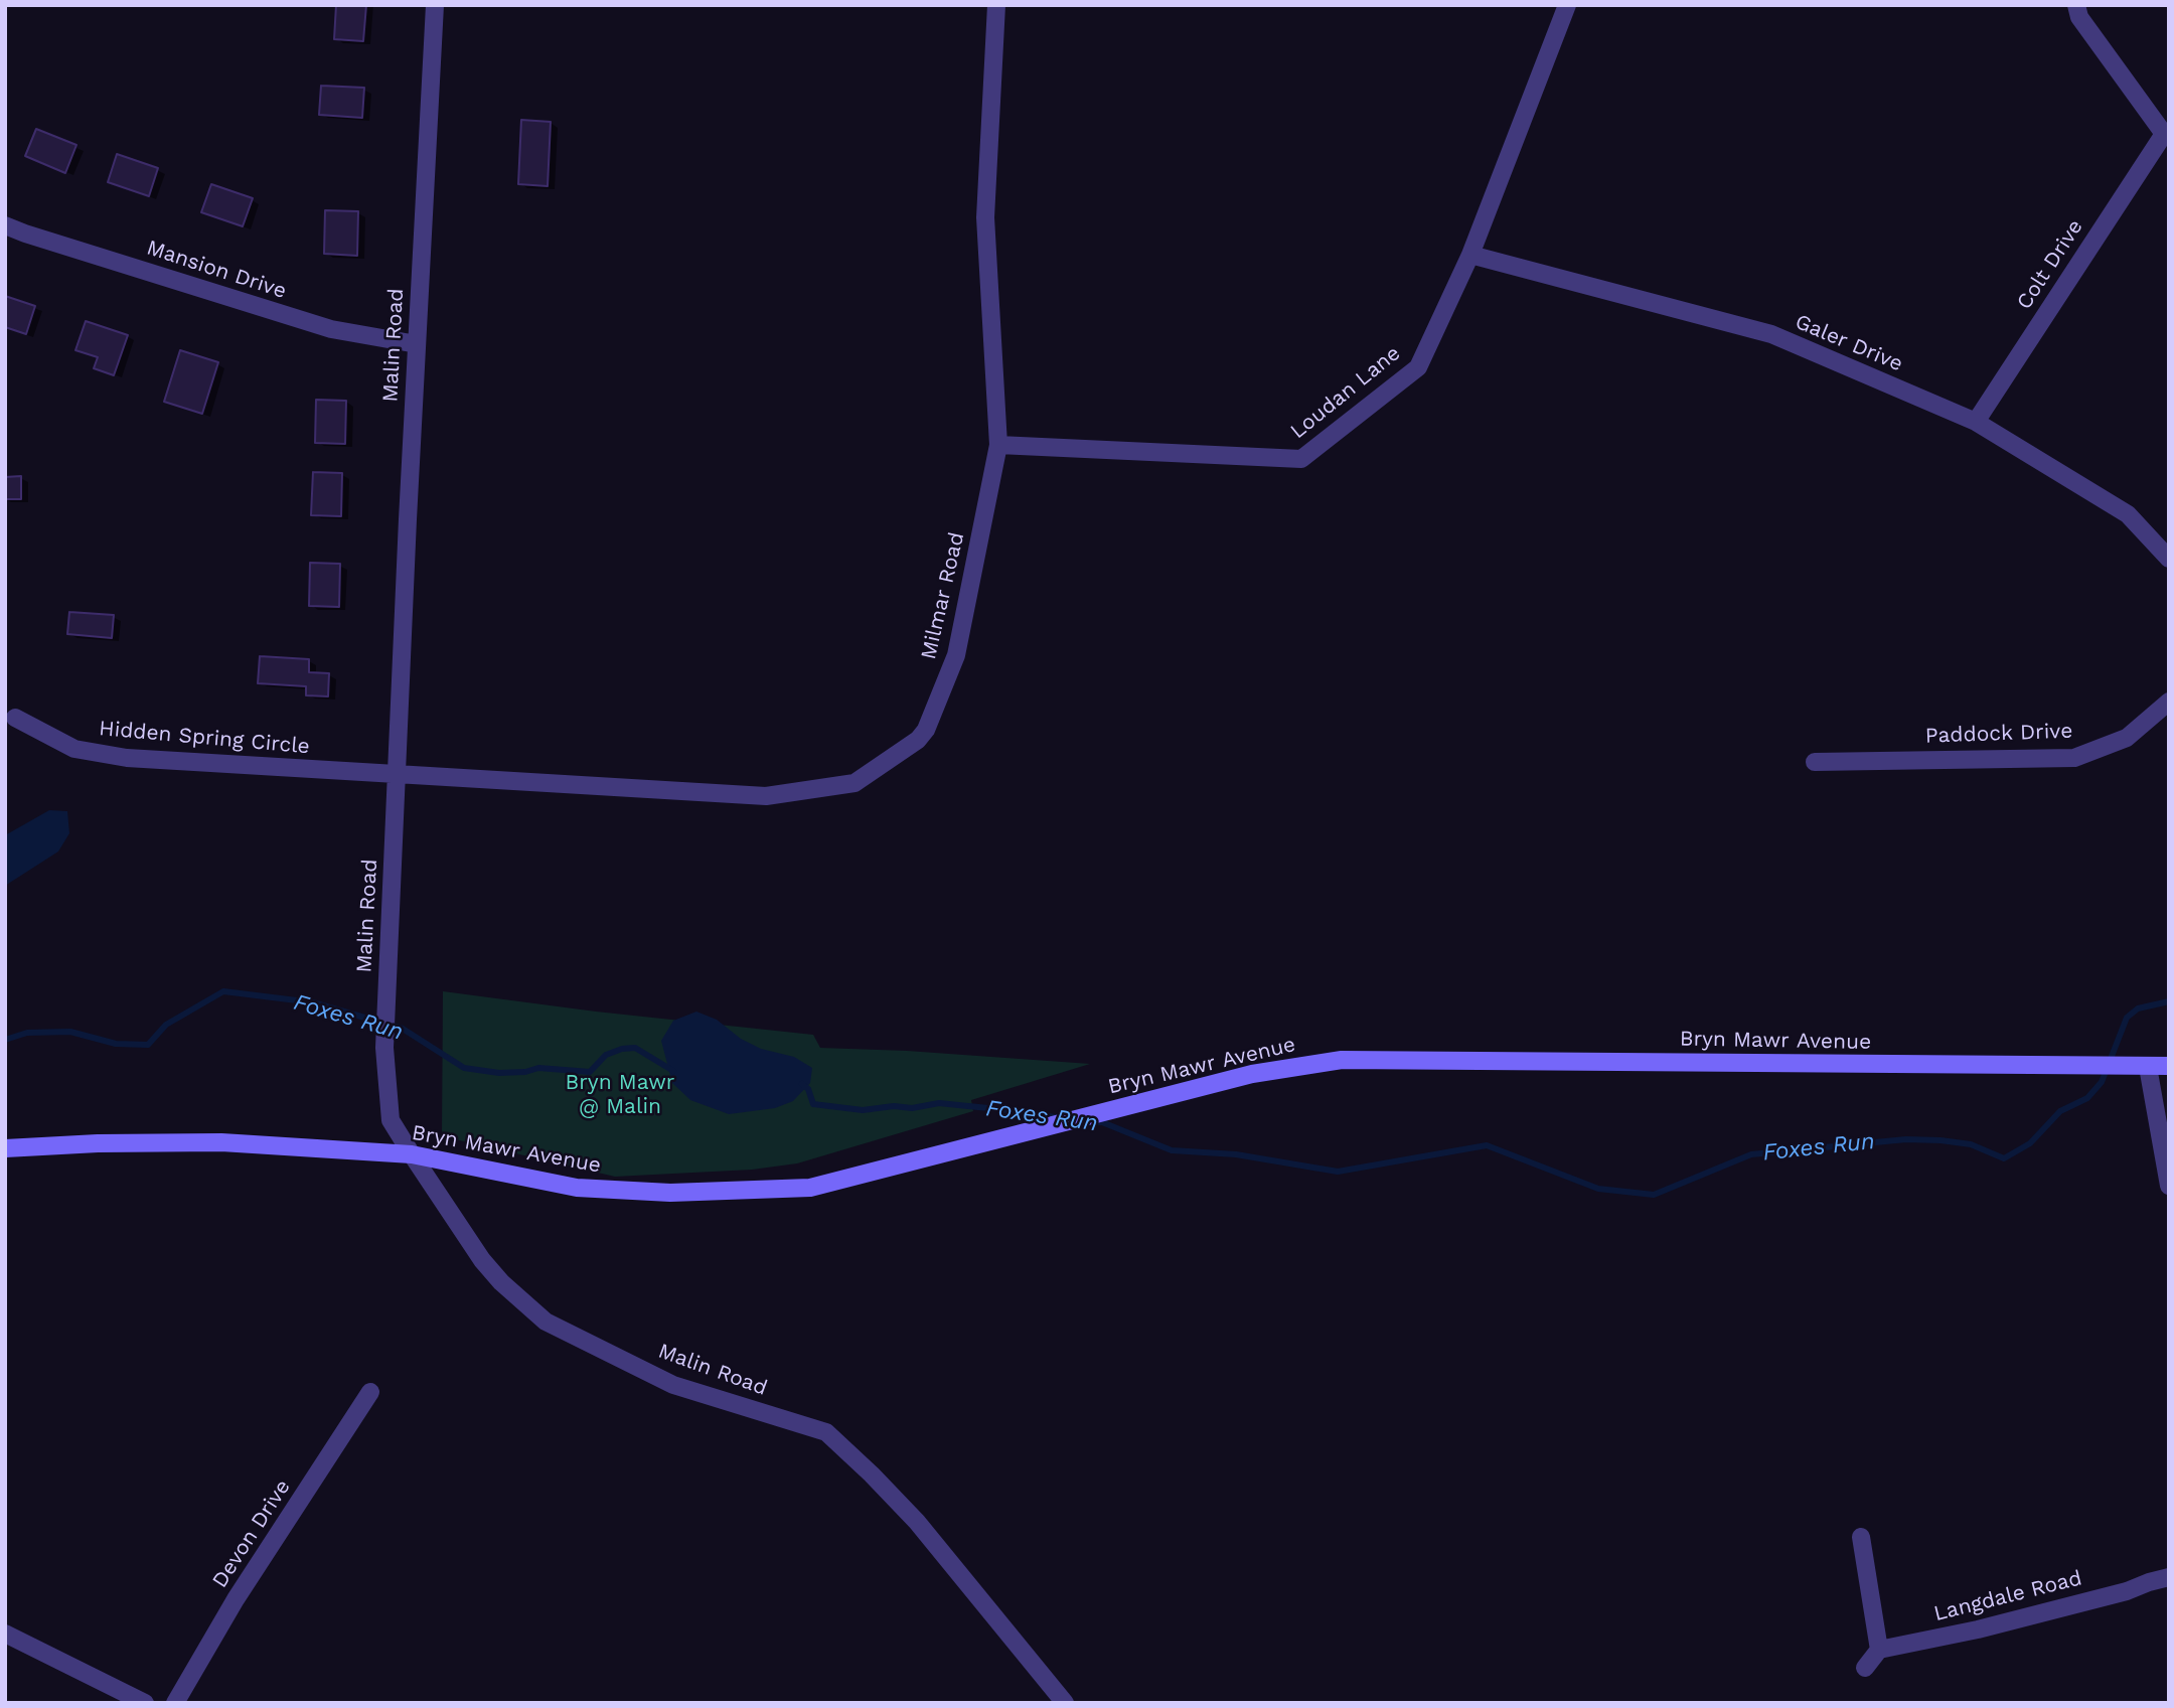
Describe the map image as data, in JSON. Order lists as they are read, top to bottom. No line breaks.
{"streets":{"main road":["Bryn Mawr Avenue"],"street":["Colt Drive","Mansion Drive","Galer Drive","Malin Road","Loudan Lane","Milmar Road","Paddock Drive","Hidden Spring Circle","Devon Drive","Langdale Road"]},"crossings":[["Colt Drive","Galer Drive"],["Mansion Drive","Malin Road"],["Galer Drive","Loudan Lane"],["Malin Road","Milmar Road"],["Malin Road","Hidden Spring Circle"],["Malin Road","Bryn Mawr Avenue"],["Loudan Lane","Milmar Road"],["Milmar Road","Hidden Spring Circle"]],"water":["Foxes Run"],"parks":["Bryn Mawr @ Malin"]}
